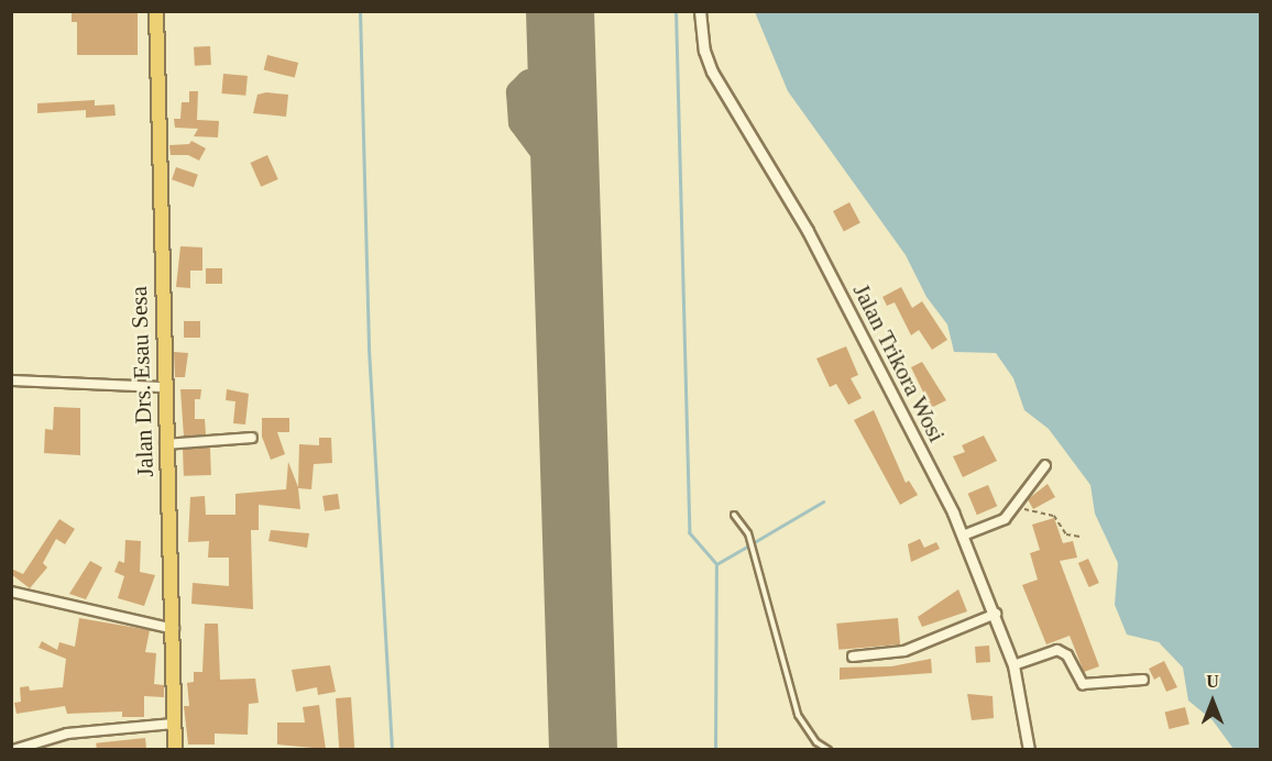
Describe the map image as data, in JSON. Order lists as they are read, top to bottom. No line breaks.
{"streets":{"highway":["Jalan Drs. Esau Sesa"],"street":["Jalan Trikora Wosi"]},"north":"top"}
